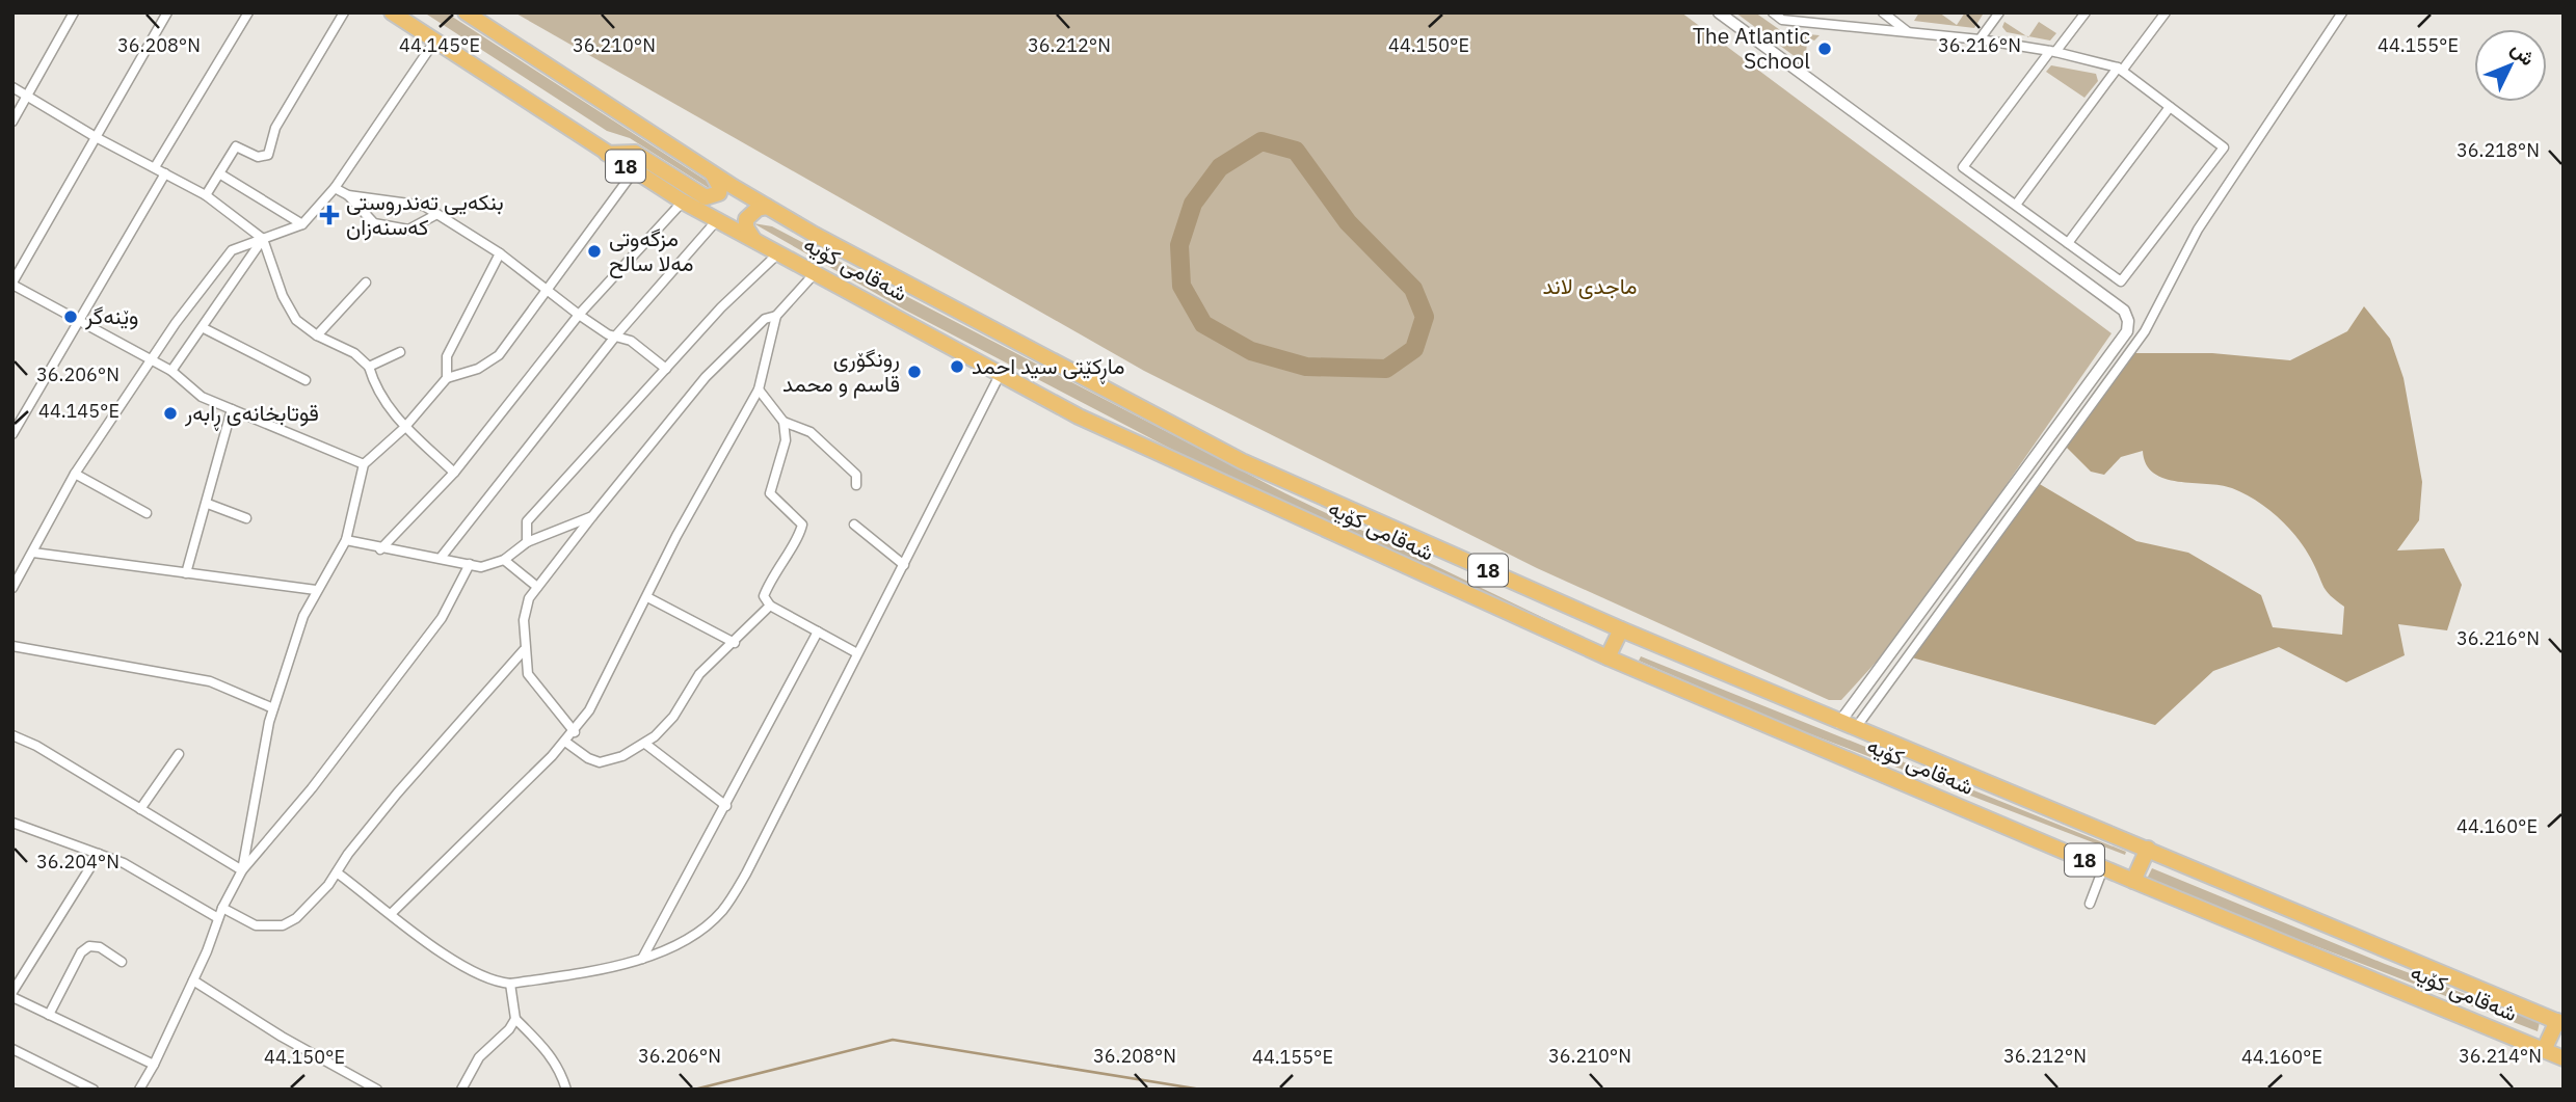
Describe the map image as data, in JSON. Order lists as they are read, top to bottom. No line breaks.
{"streets":{"highway":["18","شەقامی کۆیە"]},"parks":["ماجدی لاند"],"places":{"other":["The Atlantic School","مزگەوتی مەلا سالح","وێنەگر","ماڕکێتی سید احمد","رونگۆری قاسم و محمد","قوتابخانەی ڕابەر"],"health":["بنکەیی تەندروستی کەسنەزان"]},"north":"top right","coordinates":["44.145°E","44.150°E","44.155°E","36.208°N","36.210°N","36.212°N","36.216°N","36.218°N","36.206°N","44.160°E","36.204°N","36.214°N"]}
